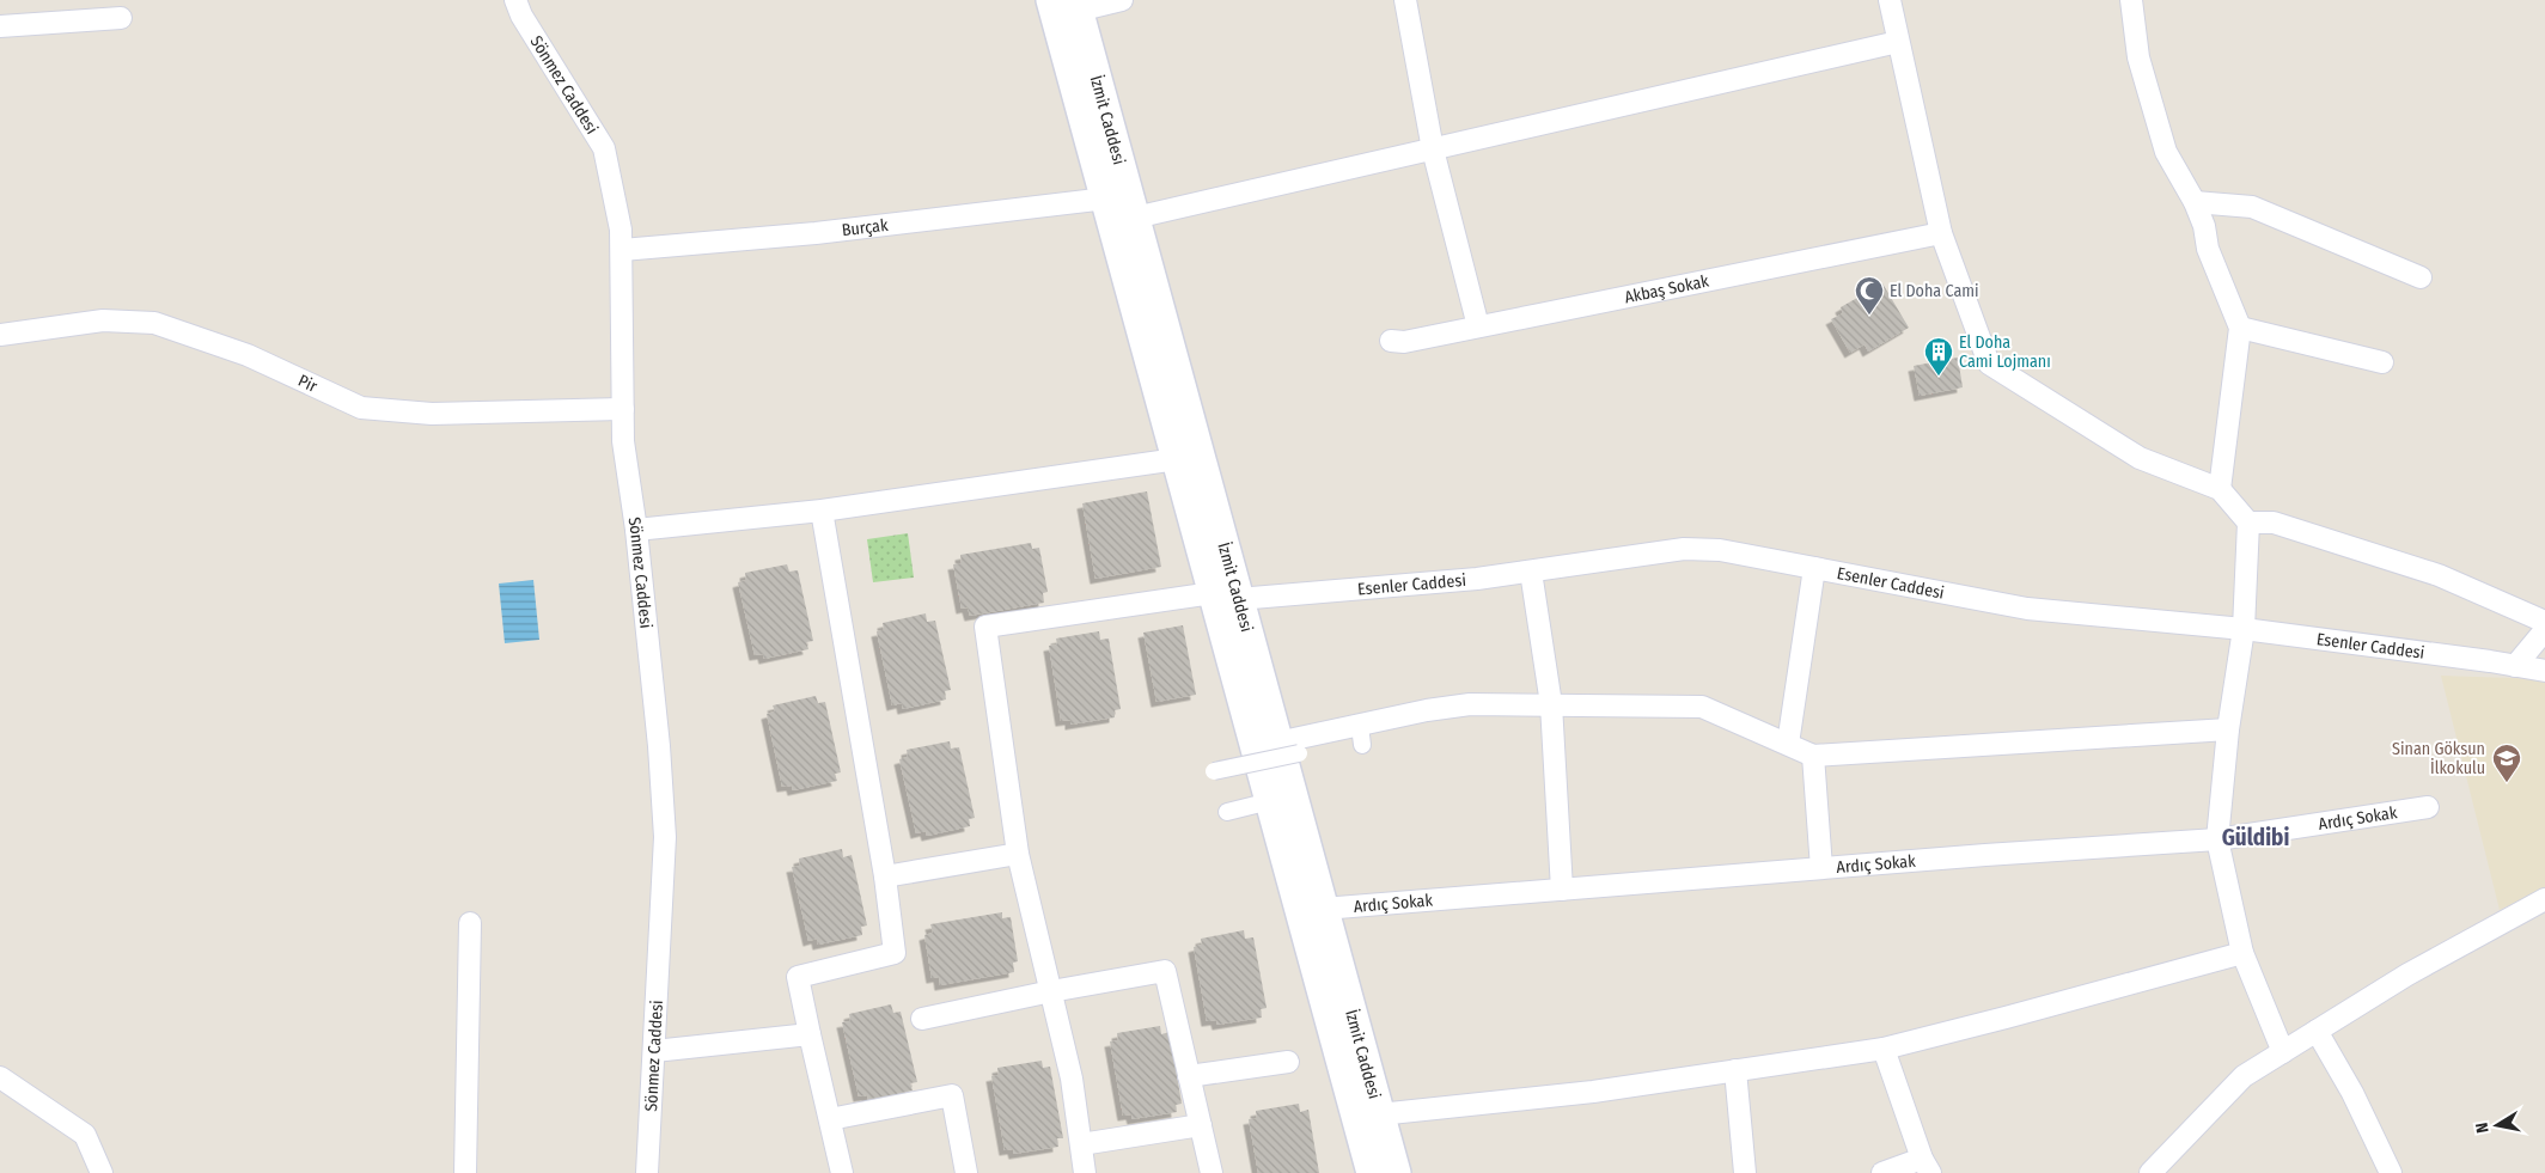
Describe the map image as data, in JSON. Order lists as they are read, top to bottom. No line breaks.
{"streets":{"main road":["İzmit Caddesi"],"street":["Sönmez Caddesi","Burçak","Akbaş Sokak","Pir","Esenler Caddesi","Ardıç Sokak"]},"crossings":[["Sönmez Caddesi","Burçak"],["Sönmez Caddesi","Pir"],["İzmit Caddesi","Burçak"],["İzmit Caddesi","Esenler Caddesi"],["İzmit Caddesi","Ardıç Sokak"]],"districts":["Güldibi"],"places":{"mosque":["El Doha Cami"],"building":["El Doha Cami Lojmanı"],"school or university":["Sinan Göksun İlkokulu"]},"north":"left"}
